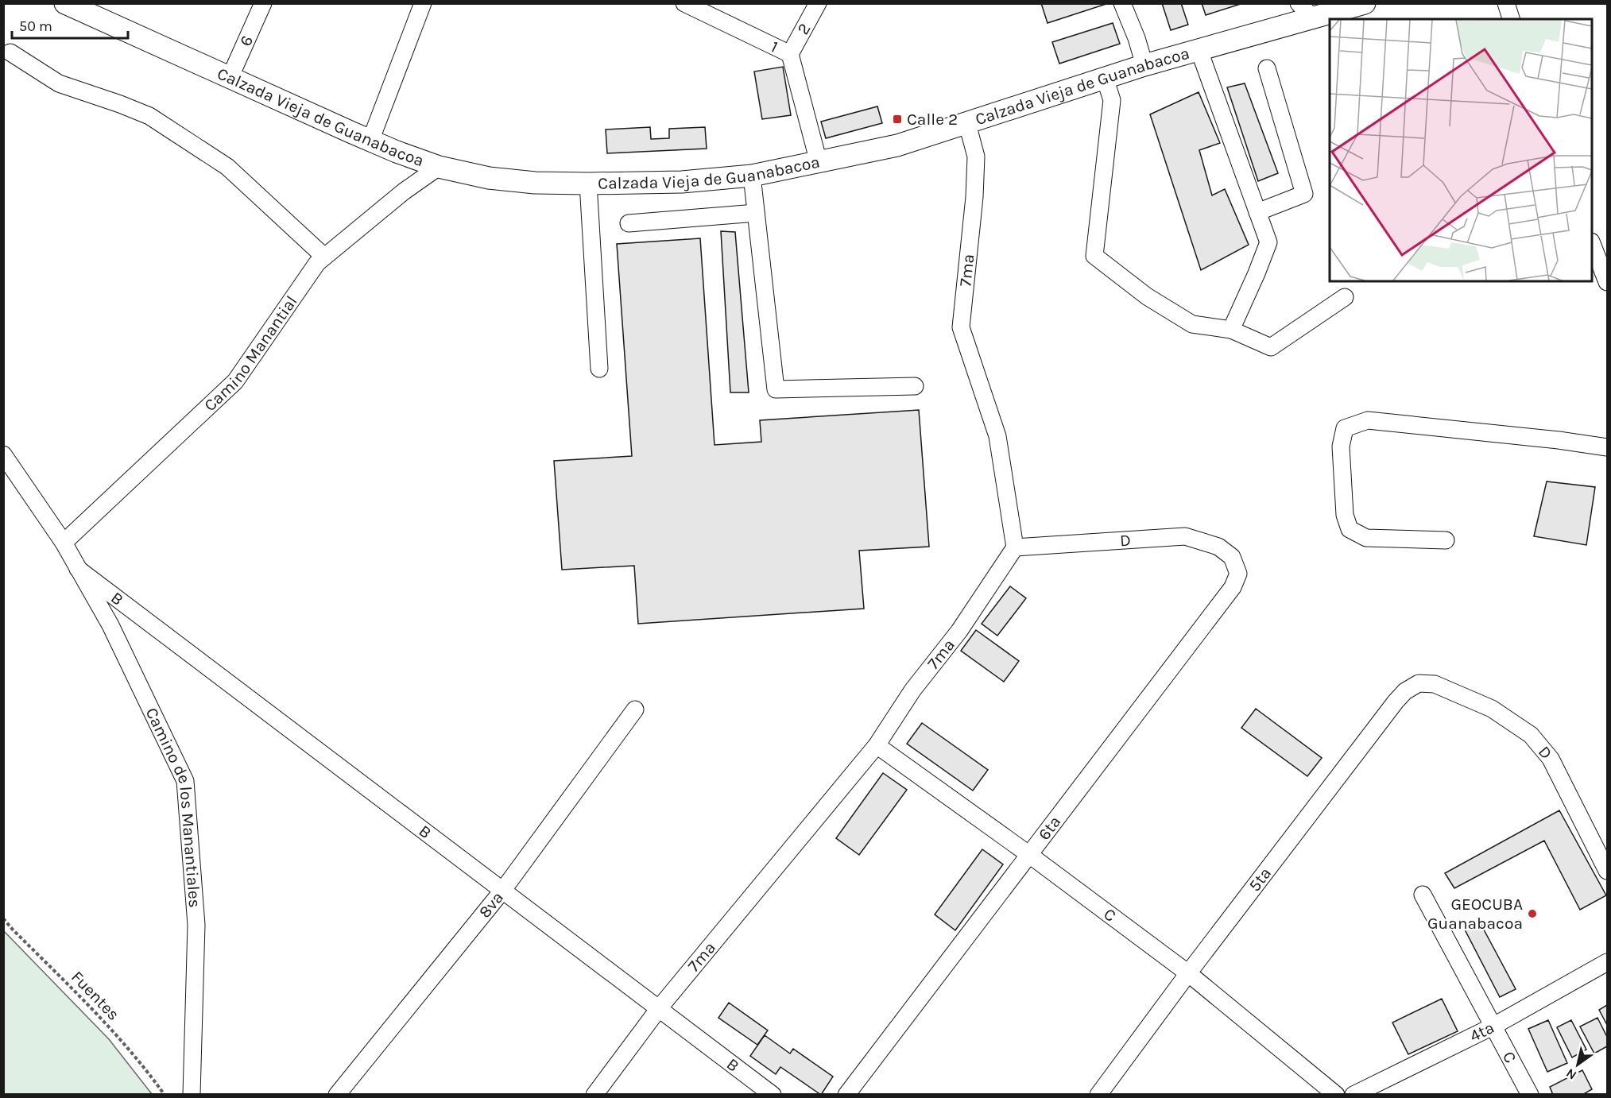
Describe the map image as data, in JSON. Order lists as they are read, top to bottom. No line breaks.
{"streets":{"main road":["Calzada Vieja de Guanabacoa"],"street":["2","6","1","7ma","Camino Manantial","D","B","Camino de los Manantiales","6ta","5ta","8va","C","4ta"],"path":["Fuentes"]},"crossings":[["2","1"],["6","Calzada Vieja de Guanabacoa"],["1","Calzada Vieja de Guanabacoa"],["Calzada Vieja de Guanabacoa","7ma"],["Calzada Vieja de Guanabacoa","Camino Manantial"],["7ma","D"],["7ma","B"],["7ma","C"],["Camino Manantial","Camino de los Manantiales"],["D","6ta"],["D","5ta"],["B","Camino de los Manantiales"],["B","8va"],["6ta","C"],["5ta","C"],["C","4ta"]],"places":{"transit":["Calle 2"],"other":["GEOCUBA Guanabacoa"]},"scale_bar":"50 m","north":"bottom left"}
